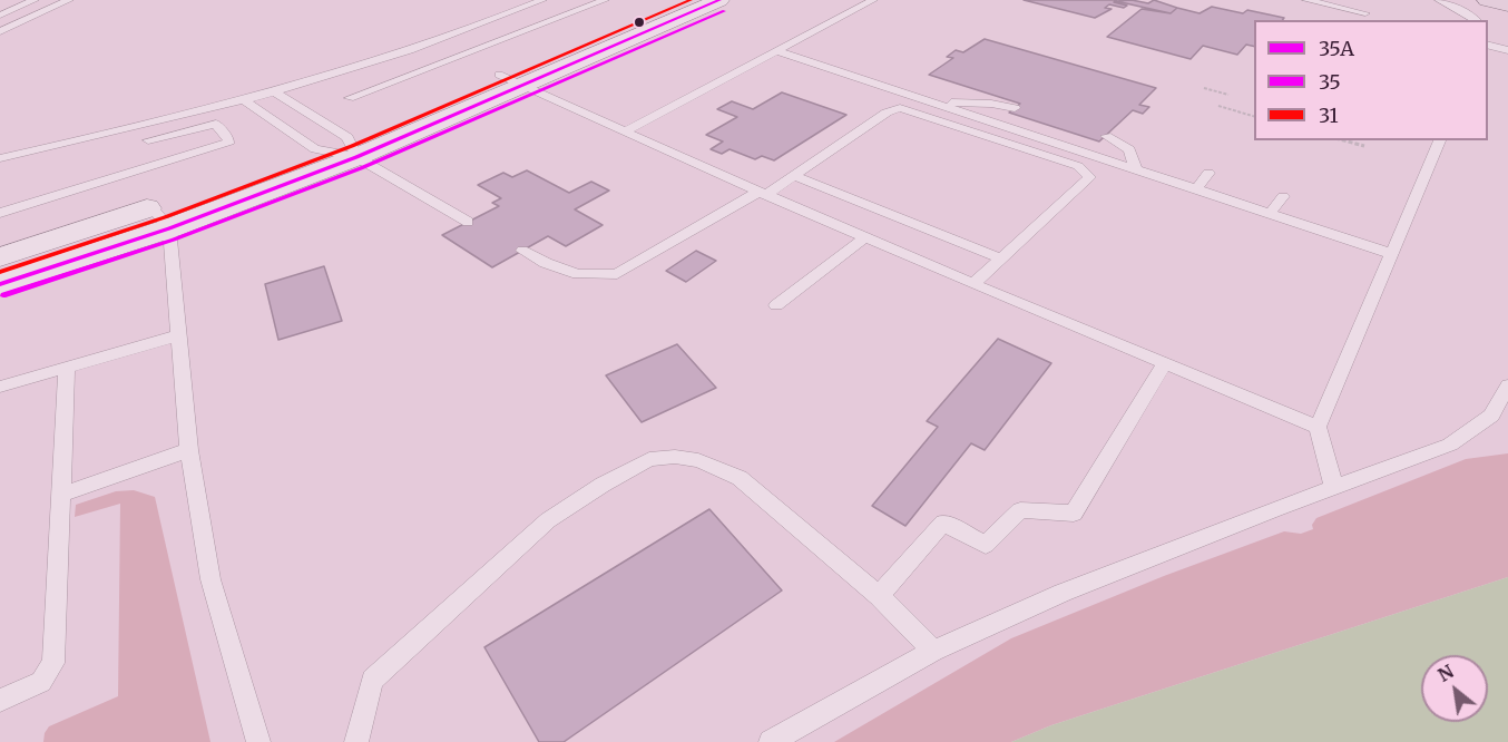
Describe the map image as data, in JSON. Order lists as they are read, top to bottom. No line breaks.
{"lines":["transit line 35A","transit line 31","transit line 35"],"legend":["35A","35","31"],"north":"top left"}
